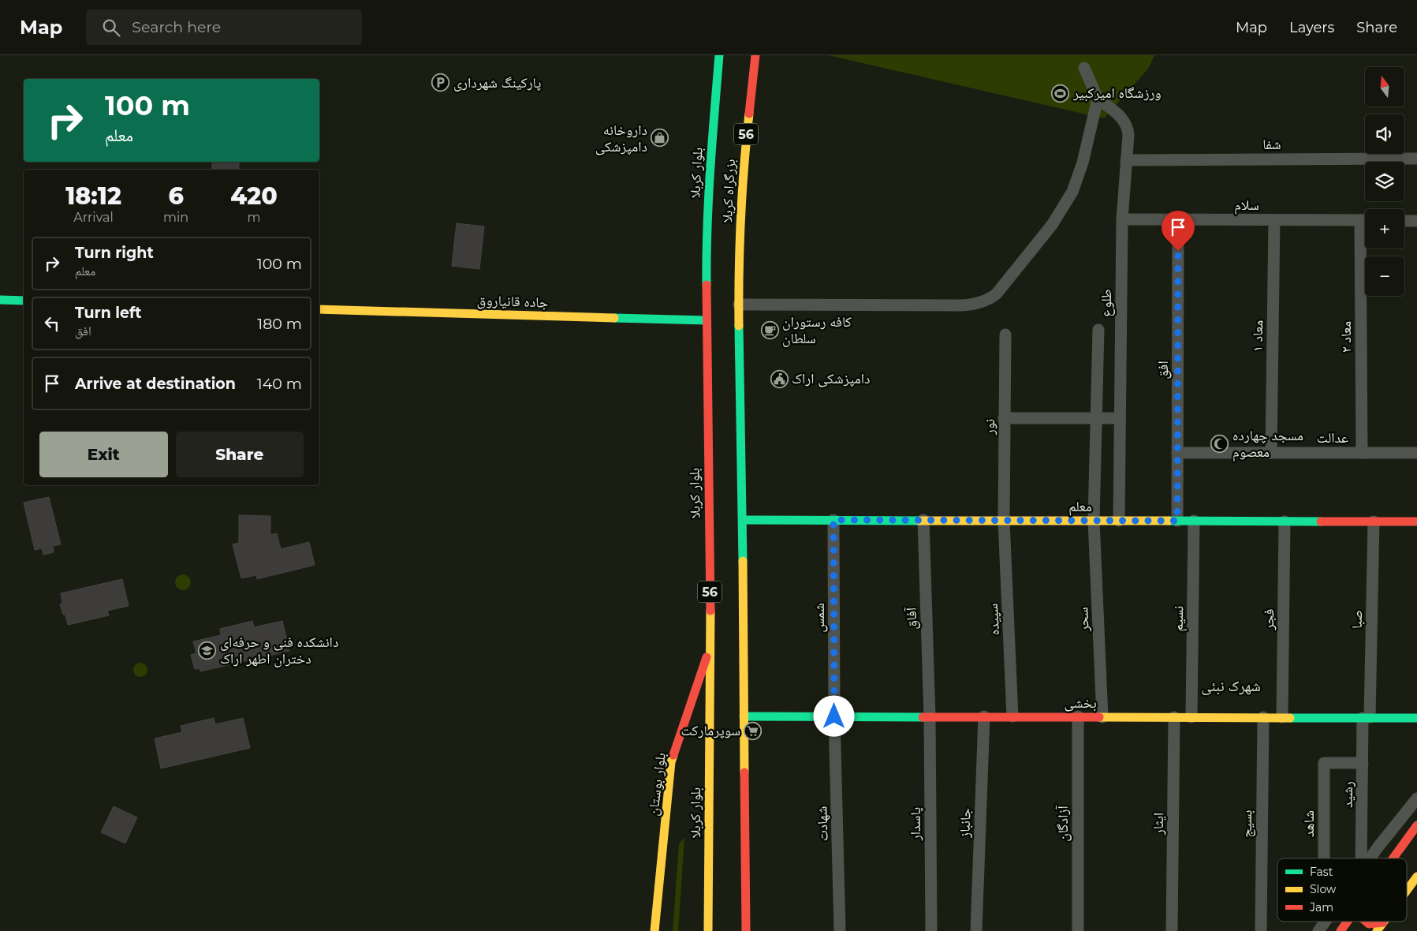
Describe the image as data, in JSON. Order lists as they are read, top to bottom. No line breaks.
{"streets":{"main road":["56","بلوار کربلا","بزرگراه کربلا","جاده قانیاروق","معلم","بخشی","بلوار بوستان"],"street":["شفا","سلام","طلوع","معاد ۱","معاد ۲","افق","نور","عدالت","شمس","آفاق","نسیم","سپیده","سحر","فجر","صبا","رشید","جانباز","شهادت","پاسدار","آزادگان","ایثار","بسیج","شاهد"]},"crossings":[["56","بزرگراه کربلا"],["56","معلم"],["56","بخشی"],["شفا","طلوع"],["بلوار کربلا","جاده قانیاروق"],["بلوار کربلا","بلوار بوستان"],["سلام","طلوع"],["سلام","معاد ۱"],["سلام","افق"],["طلوع","معلم"],["معاد ۱","عدالت"],["معاد ۲","عدالت"],["افق","عدالت"],["افق","معلم"],["نور","معلم"],["نور","سپیده"],["معلم","شمس"],["معلم","آفاق"],["معلم","نسیم"],["معلم","سپیده"],["معلم","سحر"],["معلم","فجر"],["معلم","صبا"],["شمس","بخشی"],["شمس","شهادت"],["آفاق","بخشی"],["آفاق","پاسدار"],["نسیم","بخشی"],["سپیده","بخشی"],["سحر","بخشی"],["فجر","بخشی"],["صبا","بخشی"],["صبا","رشید"],["بخشی","رشید"],["بخشی","جانباز"],["بخشی","شهادت"],["بخشی","پاسدار"],["بخشی","آزادگان"],["بخشی","ایثار"],["بخشی","بسیج"],["رشید","شاهد"]],"districts":["شهرک نبئی"],"places":{"parking":["پارکینگ شهرداری"],"sports":["ورزشگاه امیرکبیر"],"shop":["داروخانه دامپزشکی"],"cafe":["کافه رستوران سلطان"],"public building":["دامپزشکی اراک"],"mosque":["مسجد چهارده معصوم"],"school or university":["دانشکده فنی و حرفه‌ای دختران اطهر اراک"],"supermarket":["سوپرمارکت"]},"legend":["Fast","Slow","Jam"],"north":"top","page":{"header":"Map","search":"Search here","nav":["Map","Layers","Share"],"map_buttons":["+","−"],"turn":["100 m","معلم"],"eta":["18:12","Arrival","6","min","420","m"],"list":[{"name":"Turn right","note":"معلم","value":"100 m"},{"name":"Turn left","note":"افق","value":"180 m"},{"name":"Arrive at destination","value":"140 m"}],"buttons":["Exit","Share"]}}
